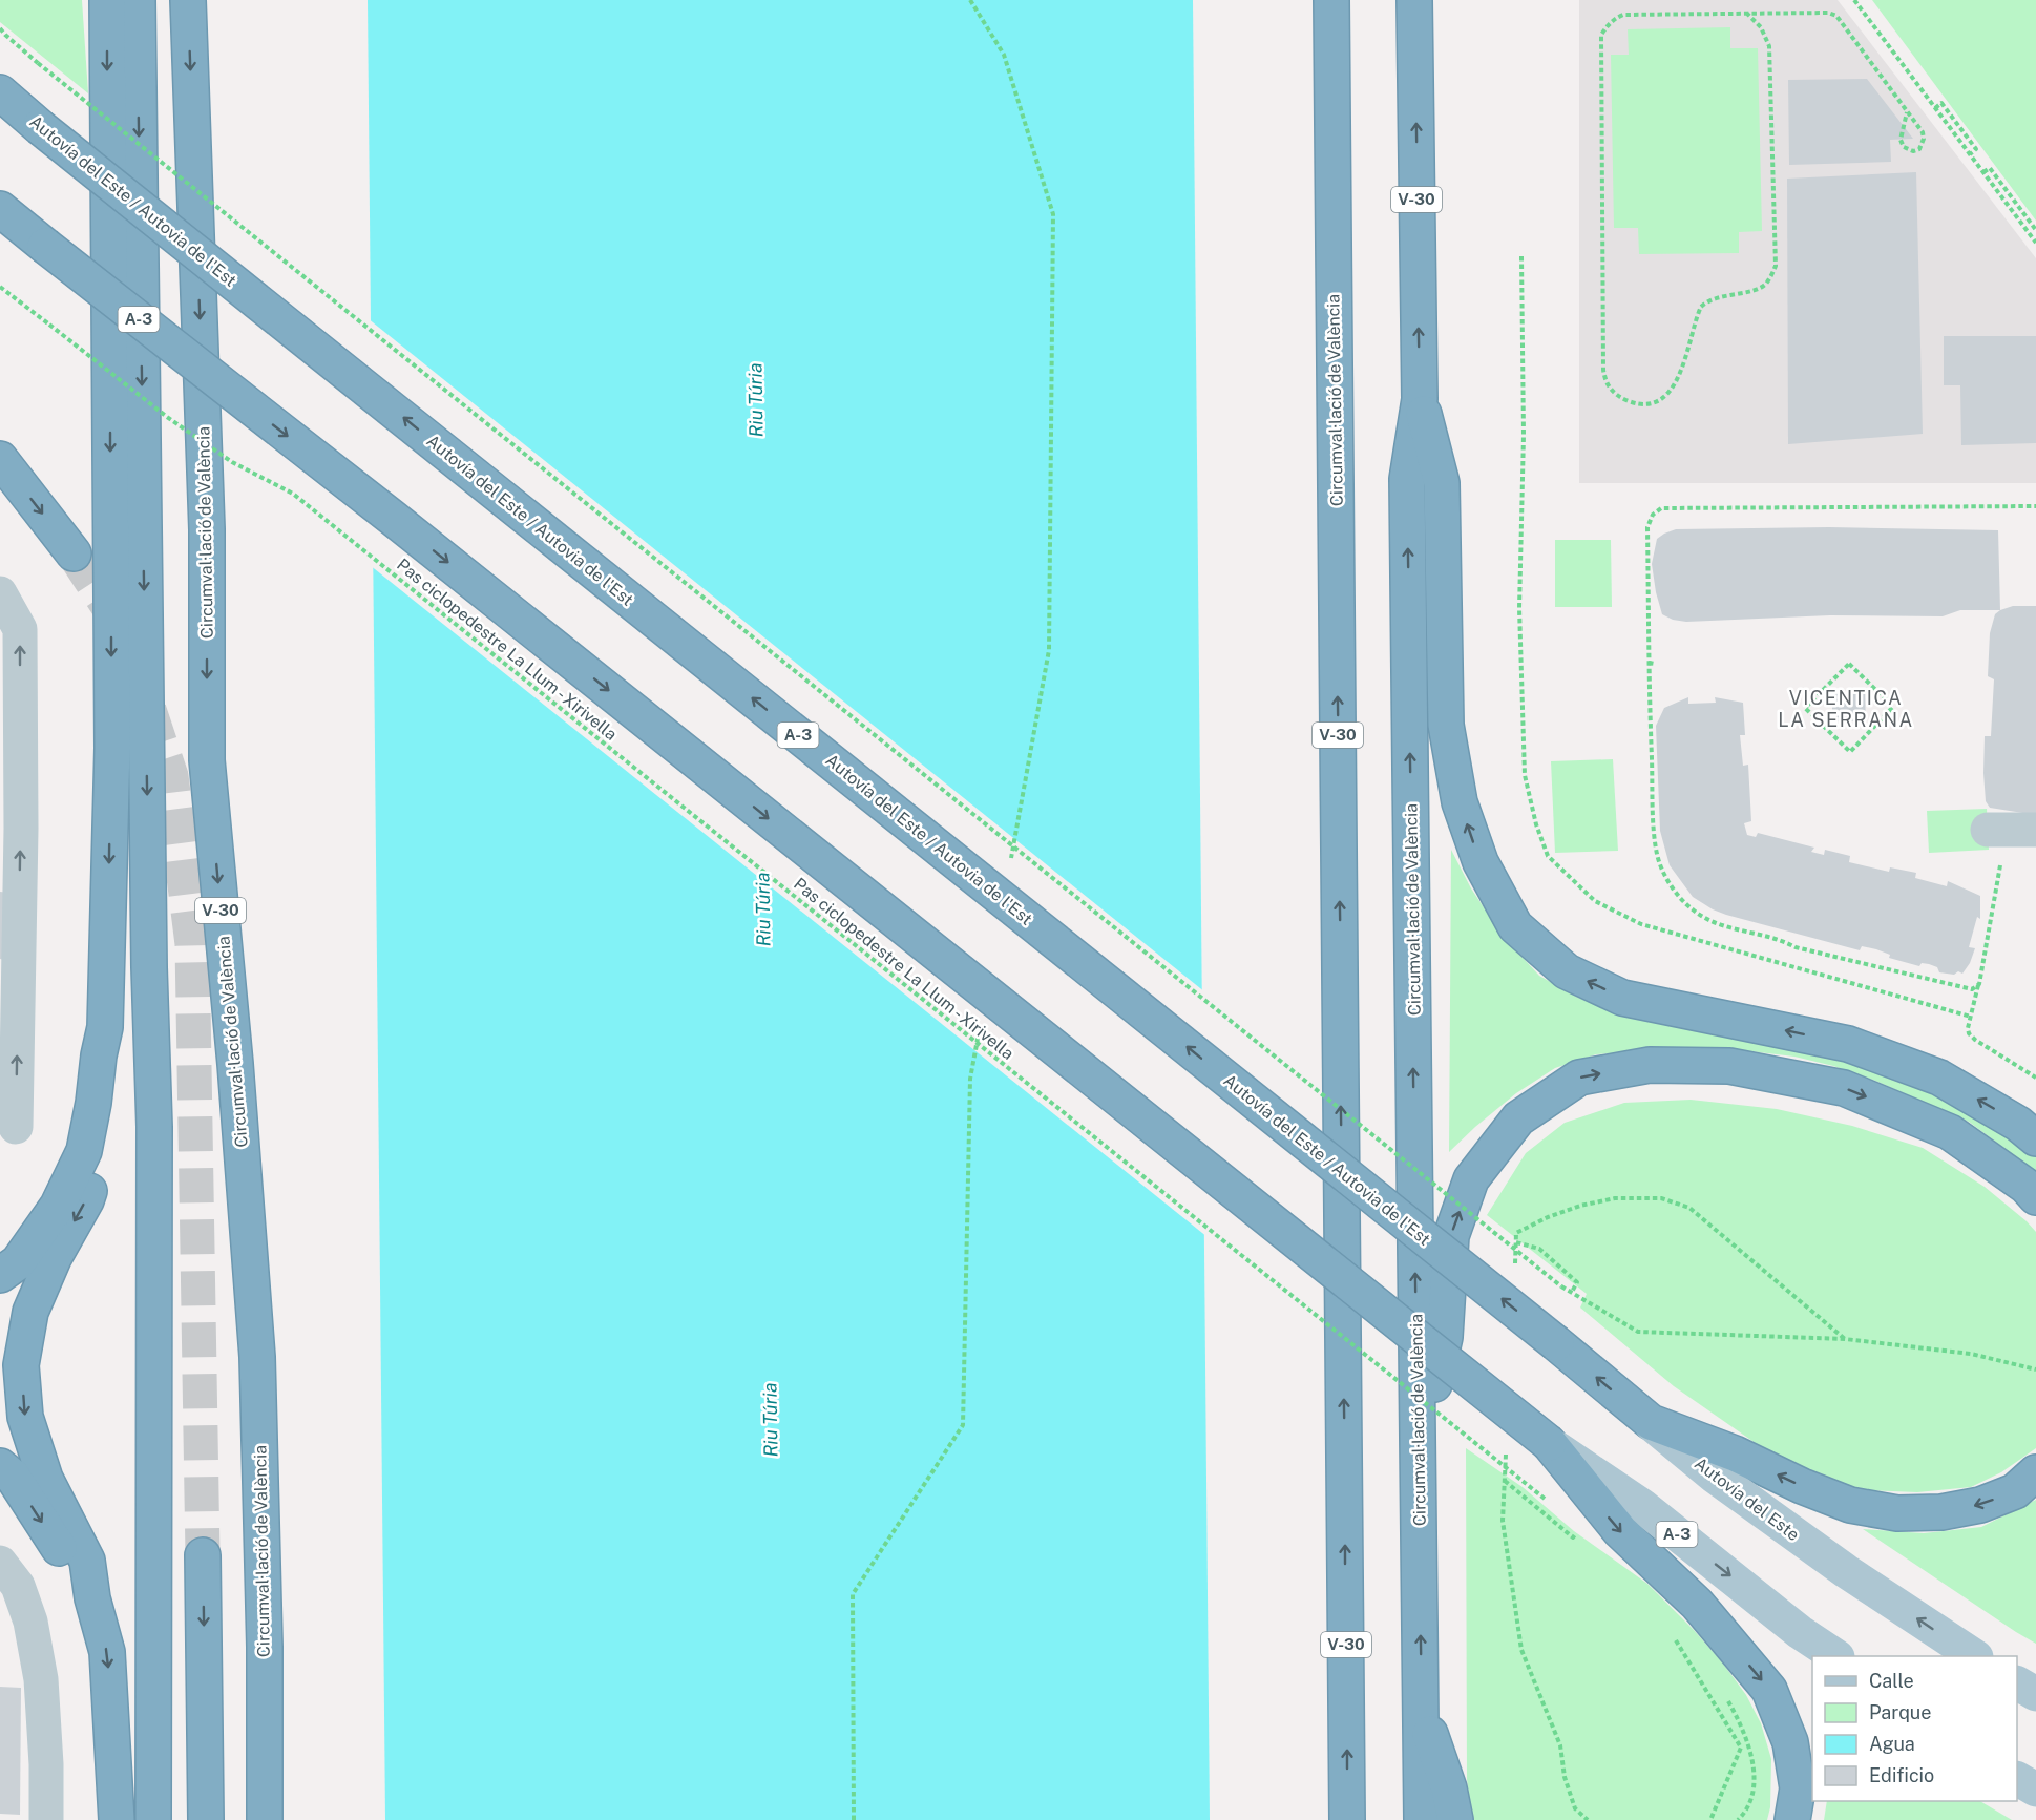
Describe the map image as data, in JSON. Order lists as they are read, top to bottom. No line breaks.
{"streets":{"highway":["V-30","Autovía del Este / Autovia de l'Est","A-3","Circumval·lació de València"],"main road":["Autovía del Este"],"path":["Pas ciclopedestre La Llum - Xirivella"]},"crossings":[["Autovía del Este / Autovia de l'Est","Autovía del Este"]],"districts":["VICENTICA LA SERRANA"],"water":["Riu Túria"],"legend":["Calle","Parque","Agua","Edificio"]}
